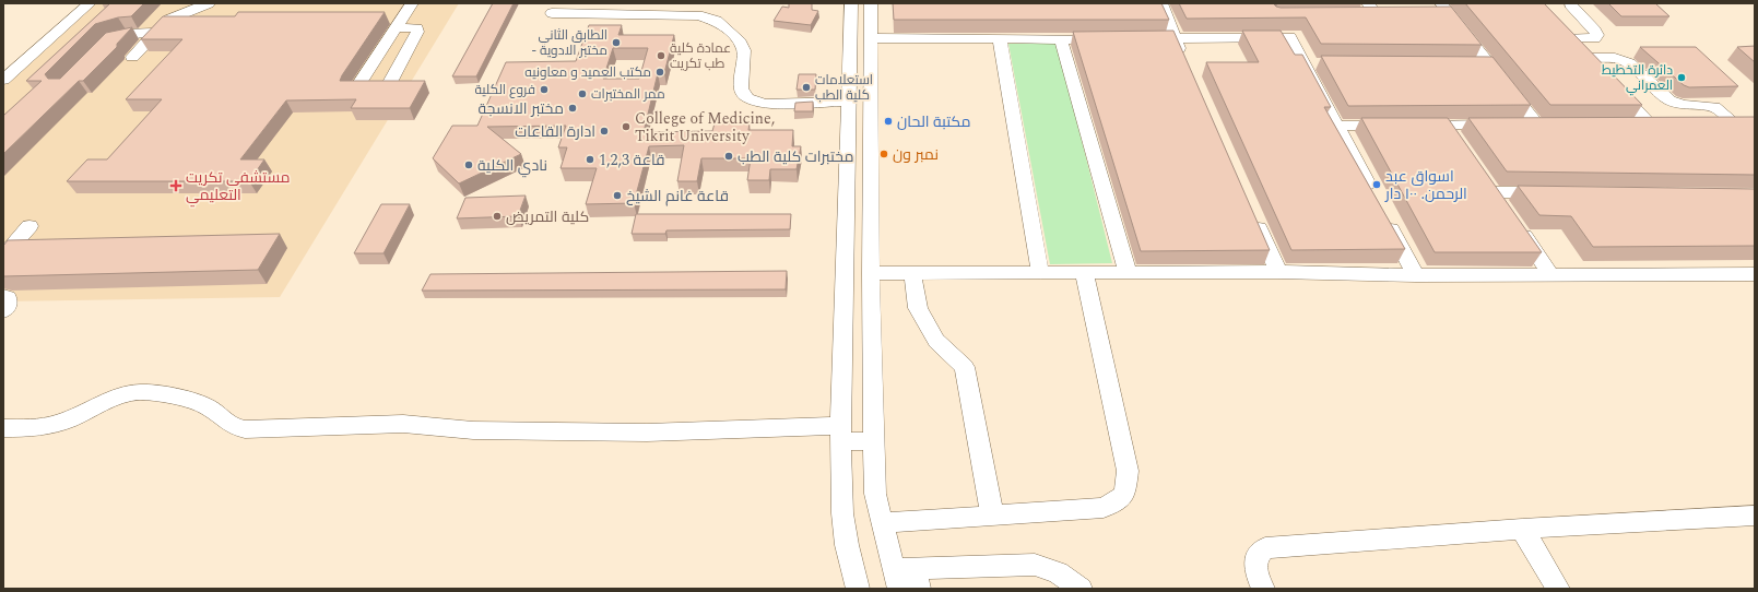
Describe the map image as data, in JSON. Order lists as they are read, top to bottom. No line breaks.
{"places":{"other":["الطابق الثاني - مختبر الادوية","عمادة كلية طب تكريت","مكتب العميد و معاونيه","دائرة التخطيط العمراني","استعلامات كلية الطب","فروع الكلية","ممر المختبرات","مختبر الانسجة","مكتبة الحان","College of Medicine, Tikrit University","ادارة القاعات","نمبر ون","مختبرات كلية الطب","قاعة 1,2,3","نادي الكلية","اسواق عبد الرحمن. ١٠٠ دار","قاعة غانم الشيخ","كلية التمريض"],"health":["مستشفى تكريت التعليمي"]}}
